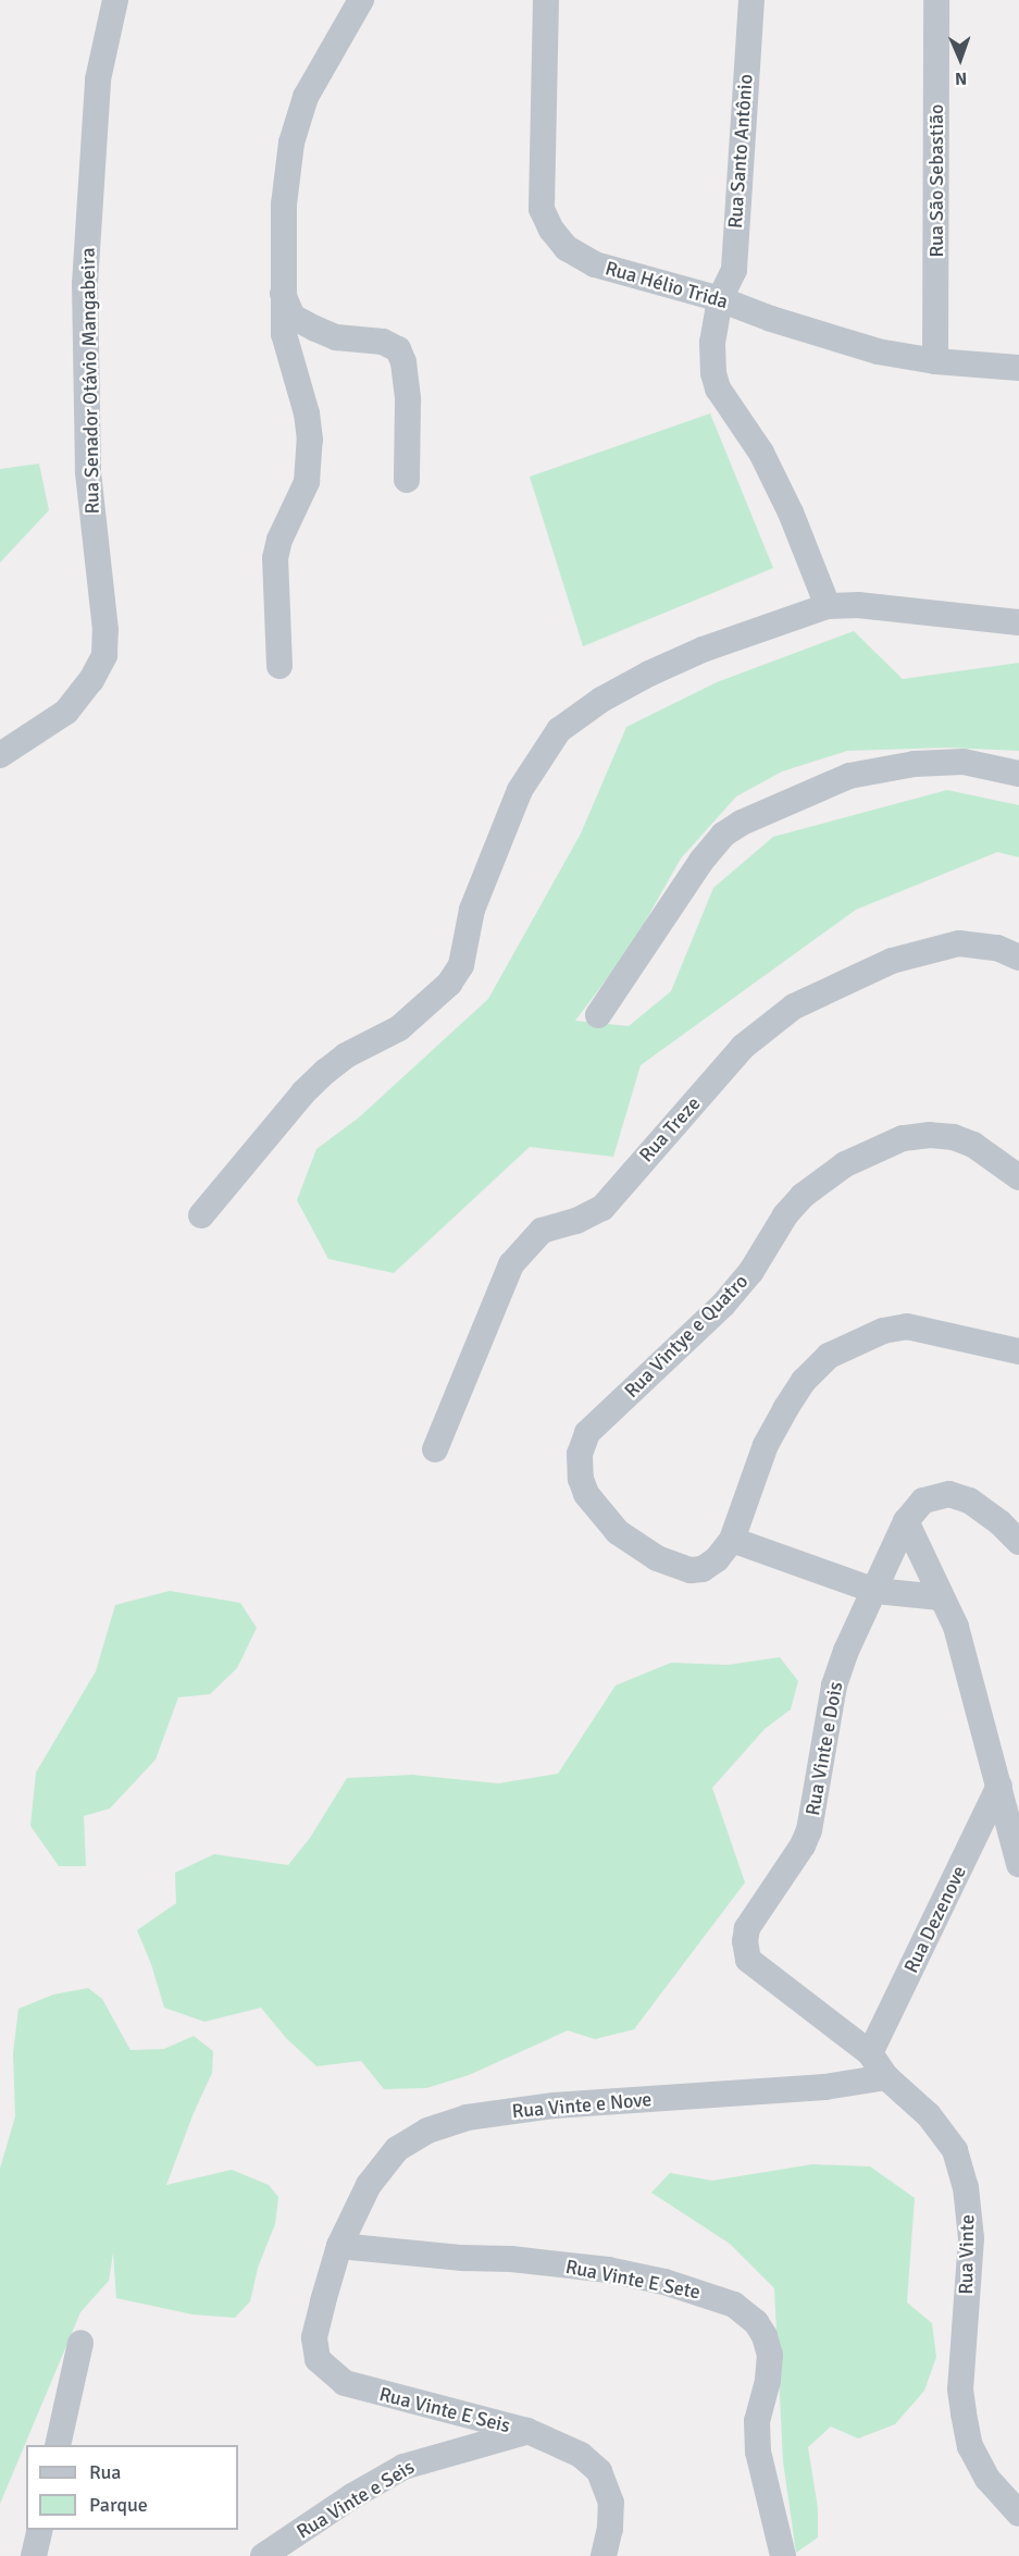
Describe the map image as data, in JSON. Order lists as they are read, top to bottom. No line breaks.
{"streets":{"street":["Rua Santo Antônio","Rua São Sebastião","Rua Hélio Trida","Rua Senador Otávio Mangabeira","Rua Treze","Rua Vintye e Quatro","Rua Vinte e Dois","Rua Dezenove","Rua Vinte e Nove","Rua Vinte","Rua Vinte E Sete","Rua Vinte E Seis","Rua Vinte e Seis"]},"crossings":[["Rua Santo Antônio","Rua Hélio Trida"],["Rua São Sebastião","Rua Hélio Trida"],["Rua Vinte e Dois","Rua Vinte"],["Rua Dezenove","Rua Vinte"],["Rua Vinte e Nove","Rua Vinte"],["Rua Vinte e Nove","Rua Vinte E Sete"],["Rua Vinte e Nove","Rua Vinte E Seis"],["Rua Vinte E Sete","Rua Vinte E Seis"],["Rua Vinte E Seis","Rua Vinte e Seis"]],"legend":["Rua","Parque"],"north":"bottom"}
